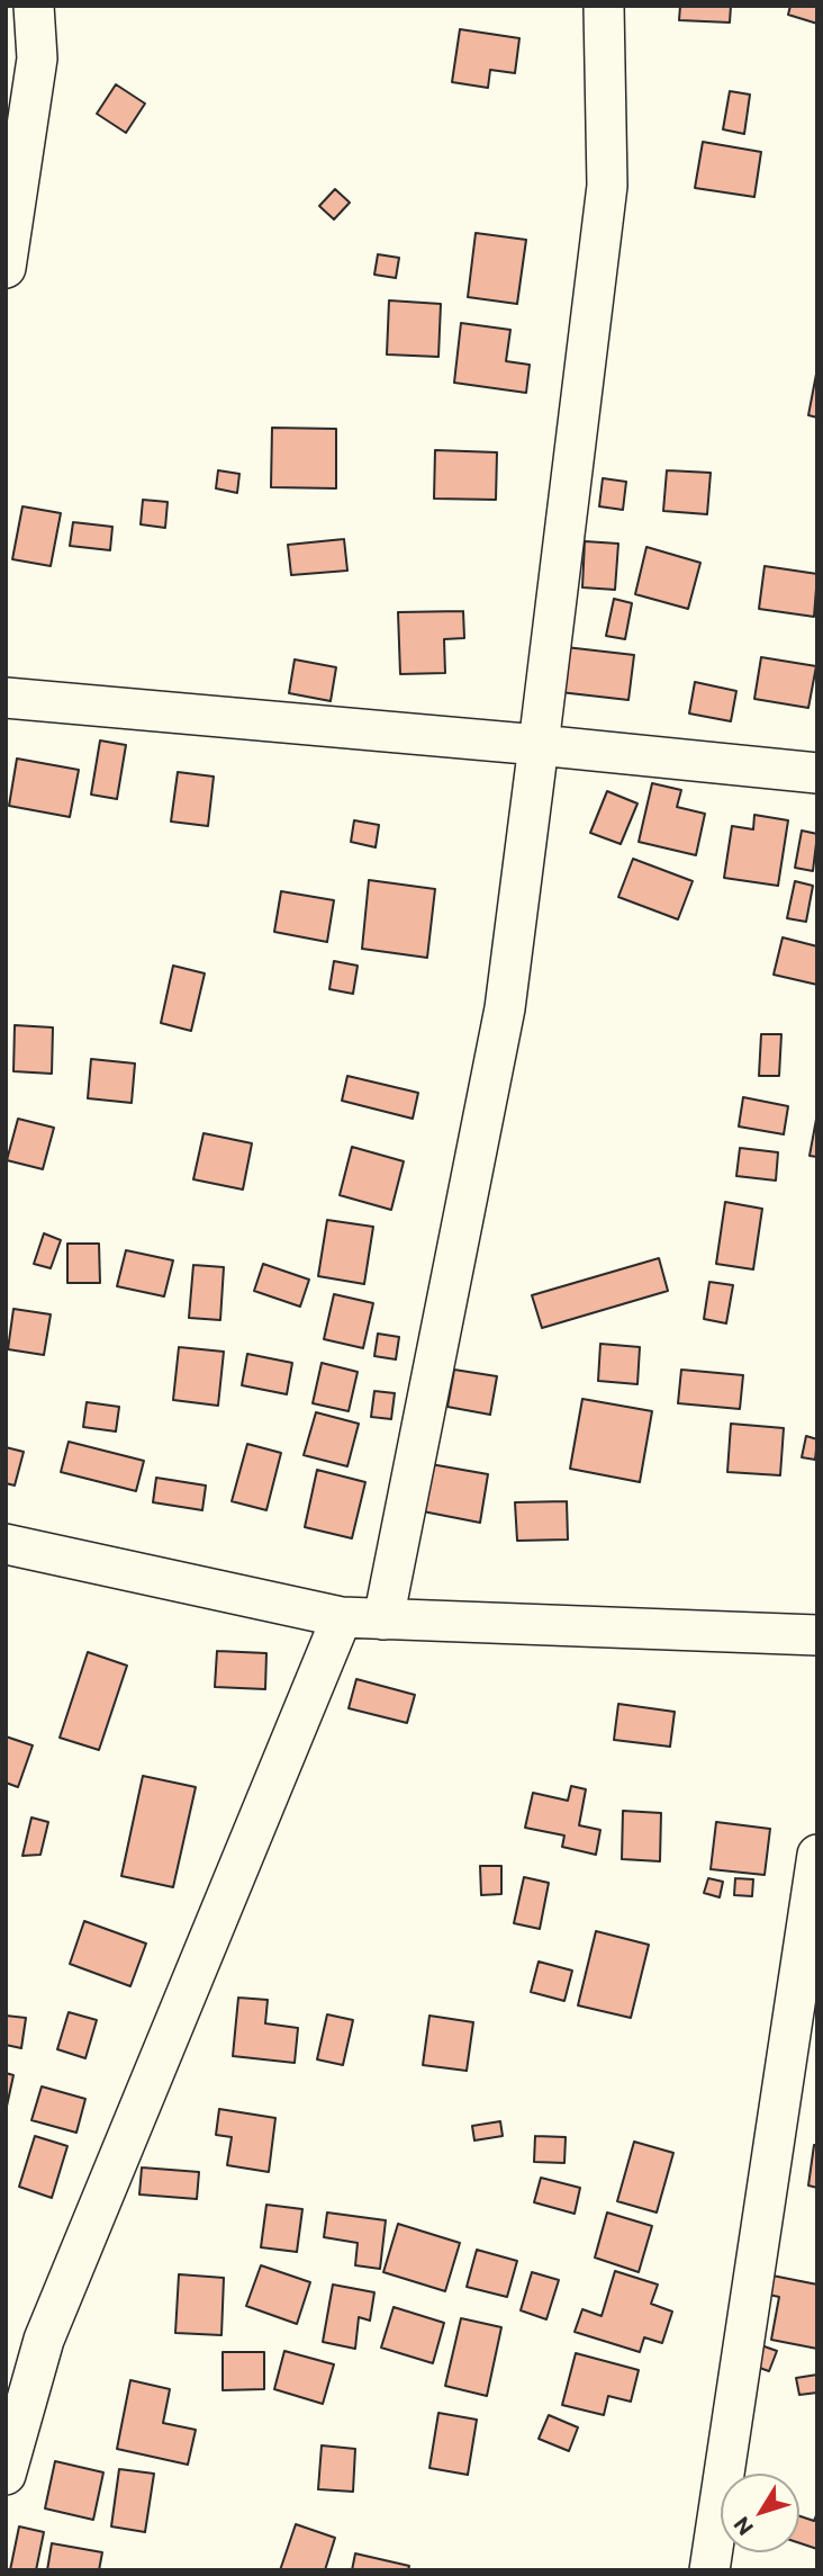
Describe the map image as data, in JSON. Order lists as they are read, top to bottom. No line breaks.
{"north":"bottom left"}
